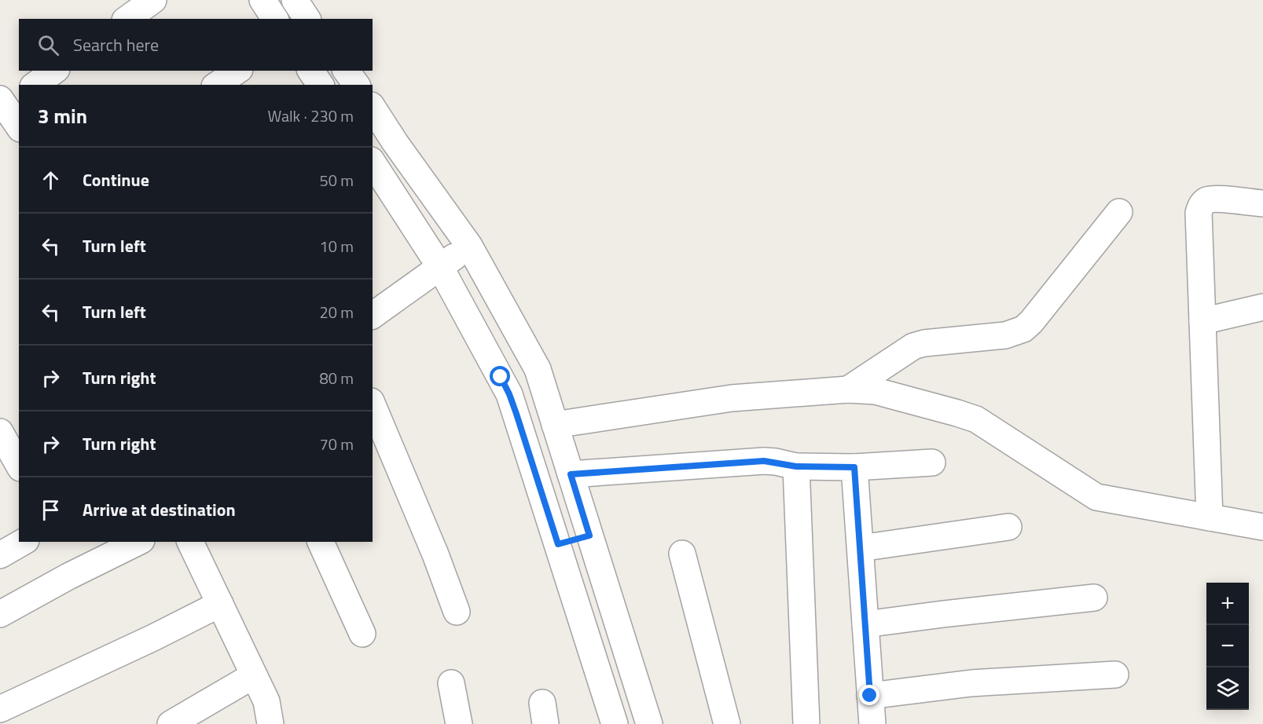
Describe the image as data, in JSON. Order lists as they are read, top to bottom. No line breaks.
{"page":{"search":"Search here","heading":["3 min","Walk · 230 m"],"list":[["Continue","50 m"],["Turn left","10 m"],["Turn left","20 m"],["Turn right","80 m"],["Turn right","70 m"],"Arrive at destination"],"map_buttons":["+","−"]}}
